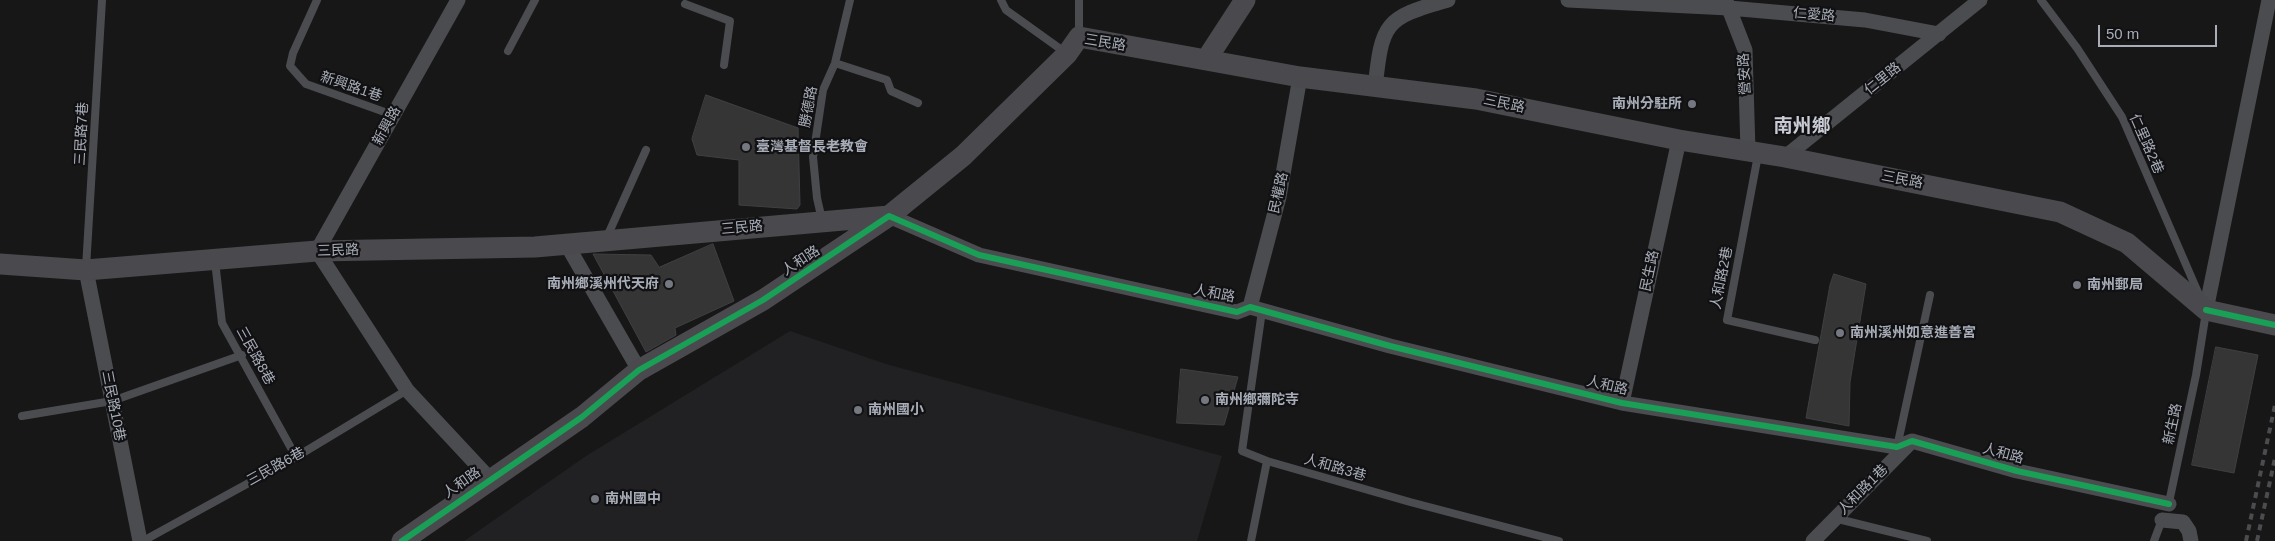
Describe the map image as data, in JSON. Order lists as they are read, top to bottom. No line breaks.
{"streets":{"main road":["三民路","人和路"],"street":["仁愛路","營安路","仁里路","新興路","民權路","民生路","三民路10巷","人和路1巷"],"lane":["新興路1巷","勝德路","三民路7巷","仁里路2巷","人和路2巷","三民路8巷","新生路","三民路6巷","人和路3巷"]},"crossings":[["仁愛路","營安路"],["仁愛路","仁里路"],["三民路","營安路"],["三民路","仁里路"],["三民路","勝德路"],["三民路","新興路"],["三民路","三民路7巷"],["三民路","仁里路2巷"],["三民路","民權路"],["三民路","人和路"],["三民路","民生路"],["三民路","人和路2巷"],["三民路","三民路8巷"],["三民路","三民路10巷"],["三民路","新生路"],["營安路","人和路2巷"],["新興路1巷","新興路"],["三民路7巷","三民路10巷"],["仁里路2巷","新生路"],["民權路","人和路"],["民權路","人和路3巷"],["人和路","民生路"],["人和路","新生路"],["人和路","人和路3巷"],["人和路","人和路1巷"],["三民路8巷","三民路6巷"],["三民路10巷","三民路6巷"]],"districts":["南州鄉"],"places":["南州分駐所","臺灣基督長老教會","南州鄉溪州代天府","南州郵局","南州溪州如意進善宮","南州鄉彌陀寺","南州國小","南州國中"],"scale_bar":"50 m"}
